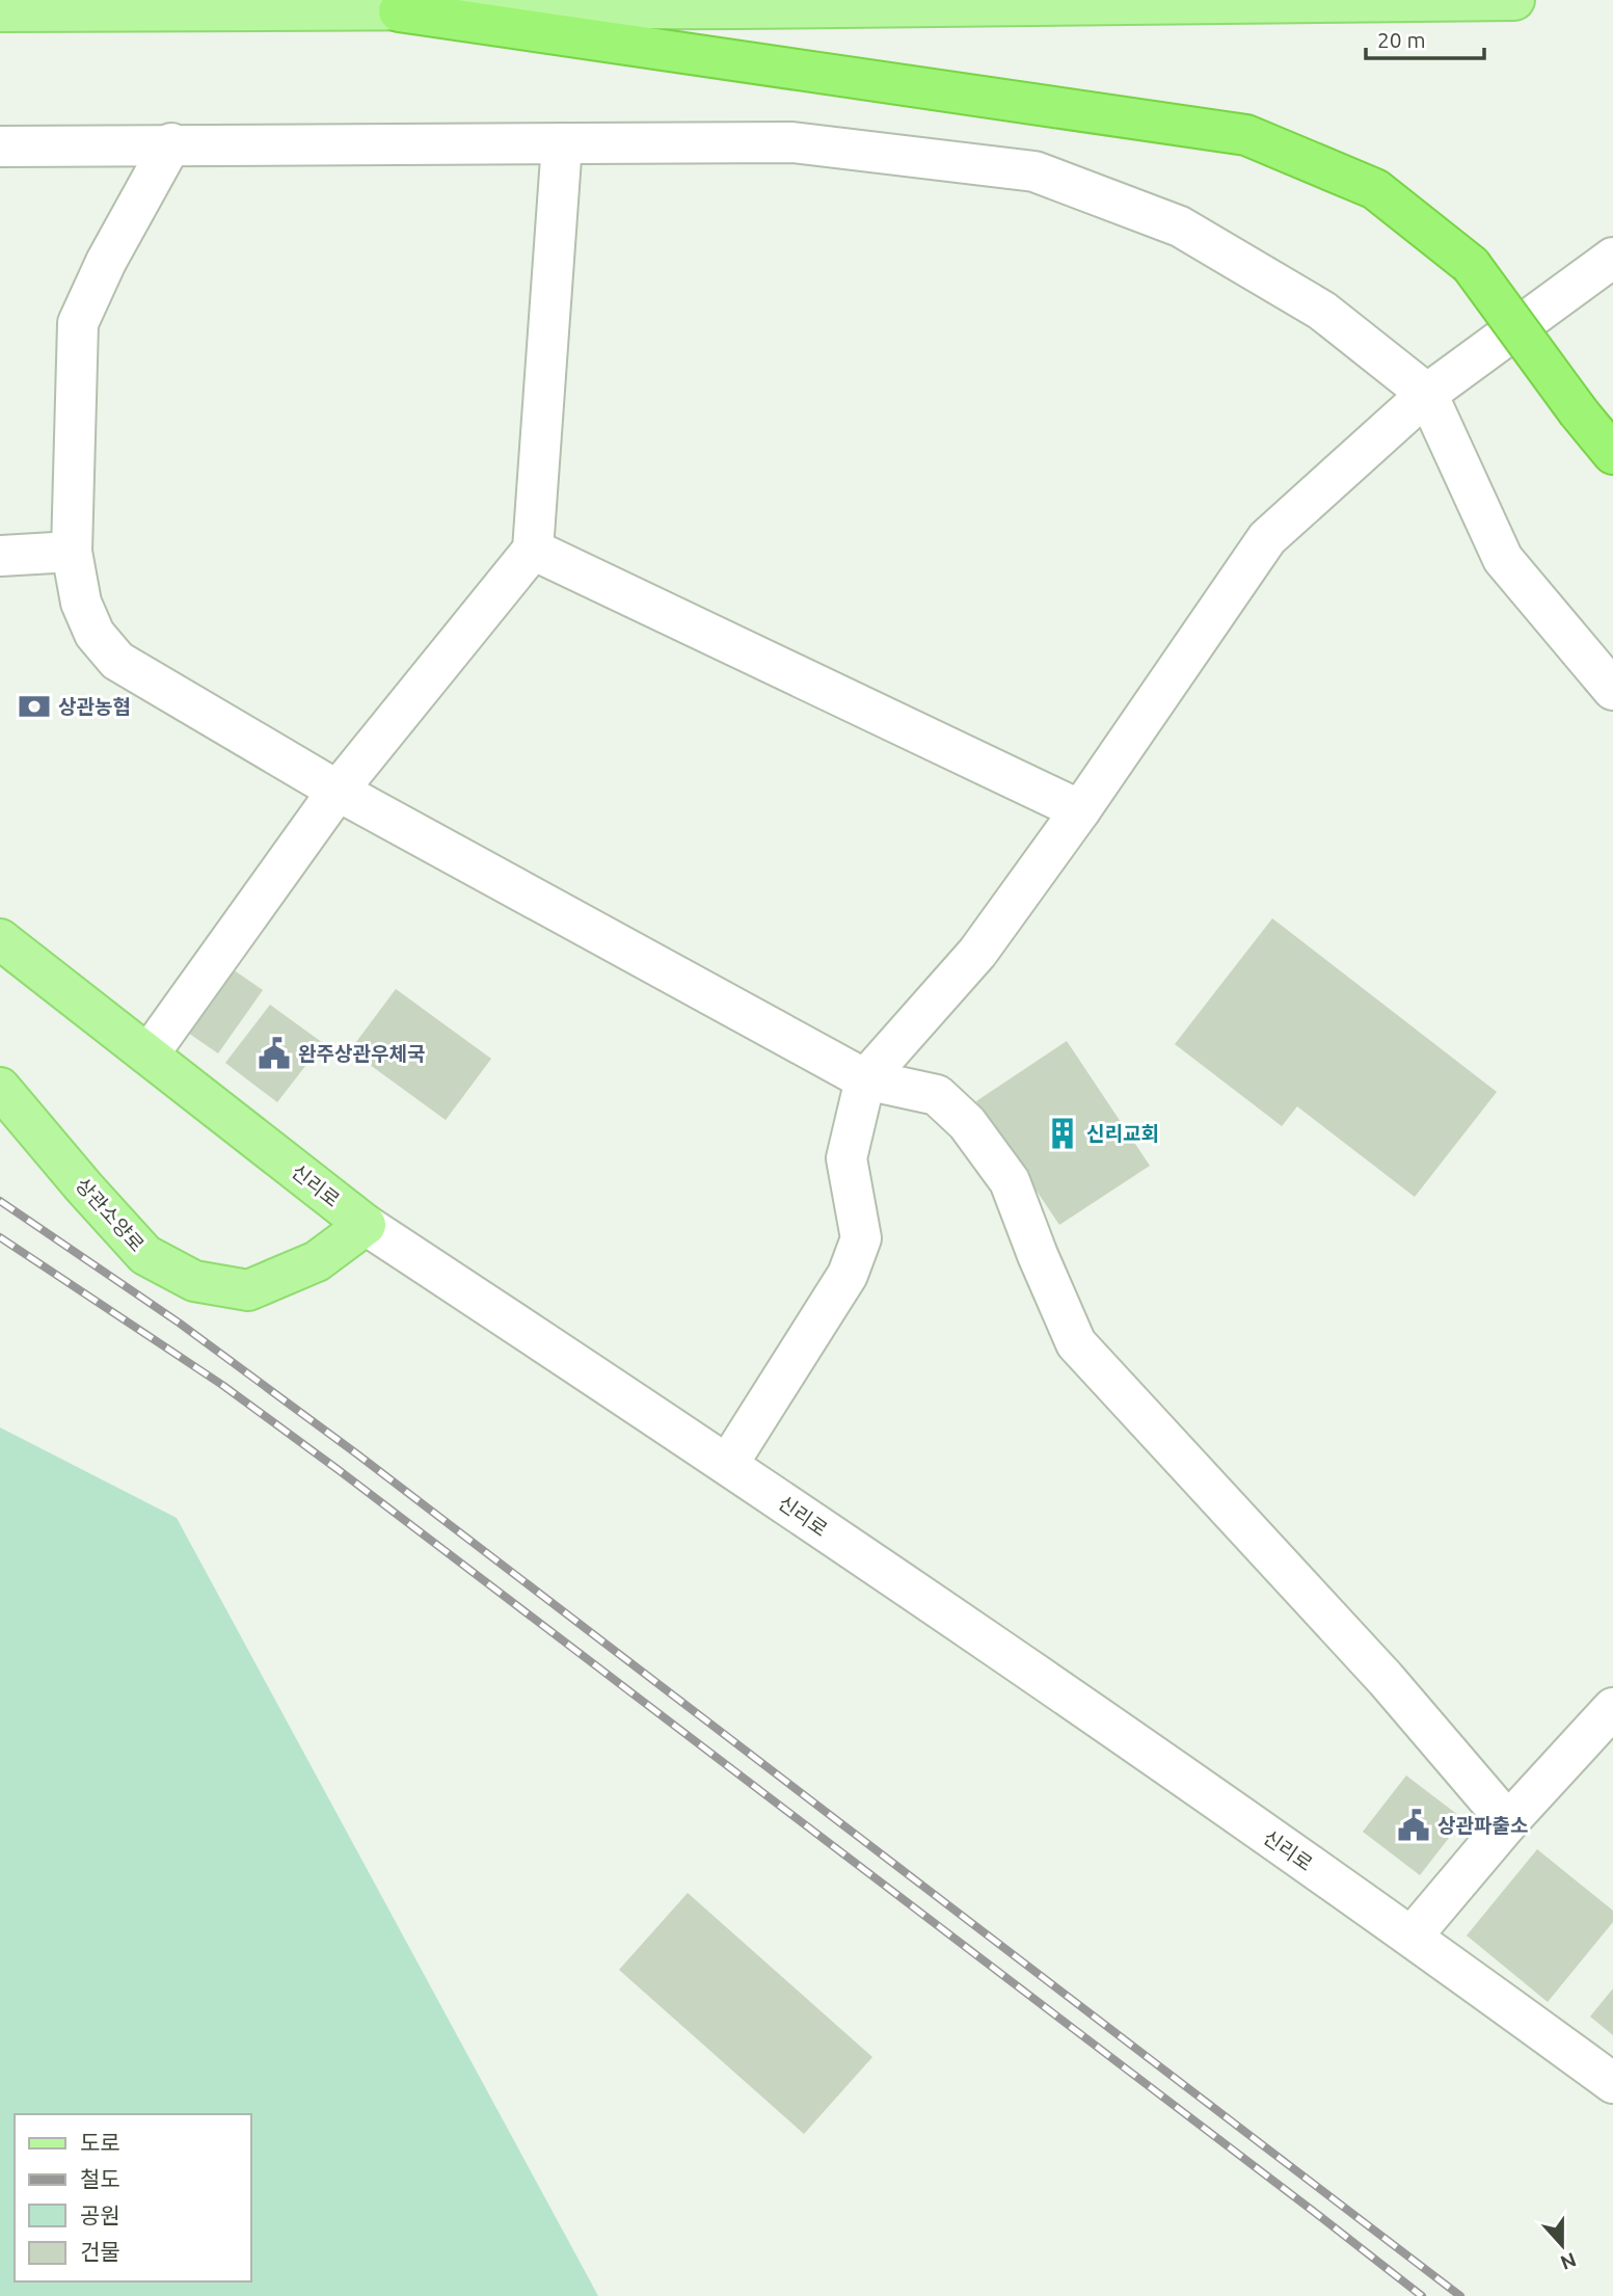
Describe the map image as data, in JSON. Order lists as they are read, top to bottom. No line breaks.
{"streets":{"main road":["신리로","상관소양로"]},"crossings":[["신리로","상관소양로"]],"places":{"bank":["상관농협"],"public building":["완주상관우체국","상관파출소"],"building":["신리교회"]},"legend":["도로","철도","공원","건물"],"scale_bar":"20 m","north":"bottom"}
